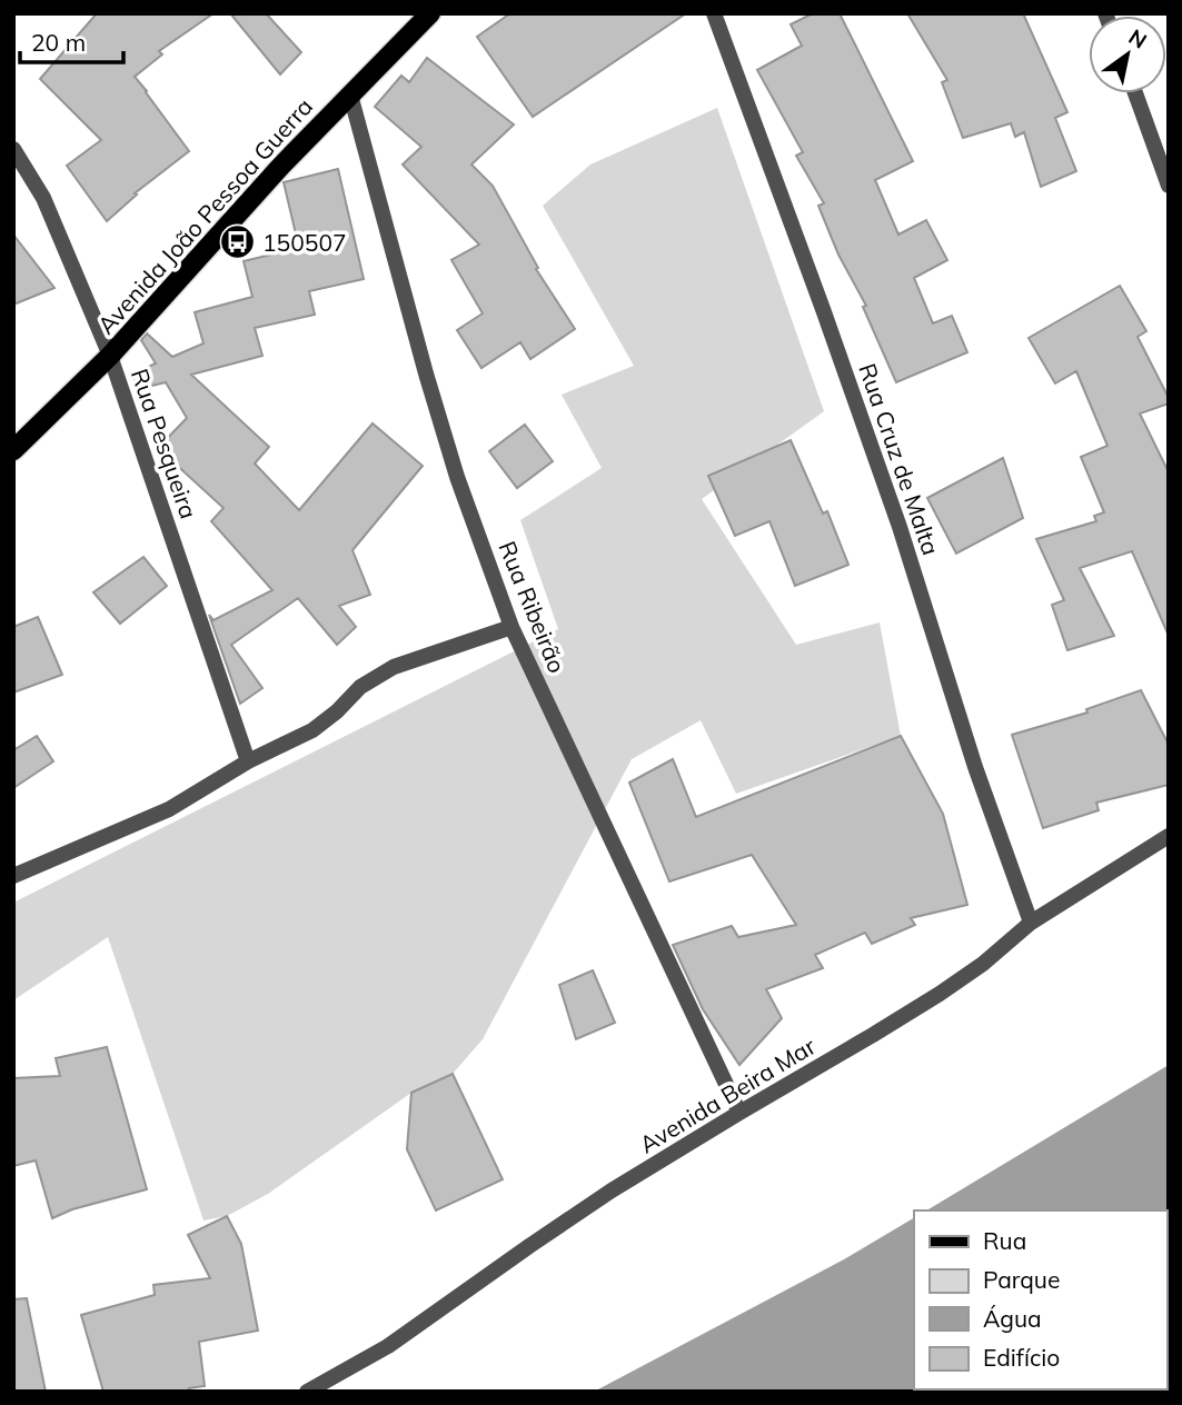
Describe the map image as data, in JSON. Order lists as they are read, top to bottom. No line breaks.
{"streets":{"main road":["Avenida João Pessoa Guerra"],"street":["Rua Pesqueira","Rua Cruz de Malta","Rua Ribeirão","Avenida Beira Mar"]},"crossings":[["Avenida João Pessoa Guerra","Rua Pesqueira"],["Avenida João Pessoa Guerra","Rua Ribeirão"],["Rua Cruz de Malta","Avenida Beira Mar"],["Rua Ribeirão","Avenida Beira Mar"]],"places":{"bus stop":["150507"]},"legend":["Rua","Parque","Água","Edifício"],"scale_bar":"20 m","north":"top right"}
